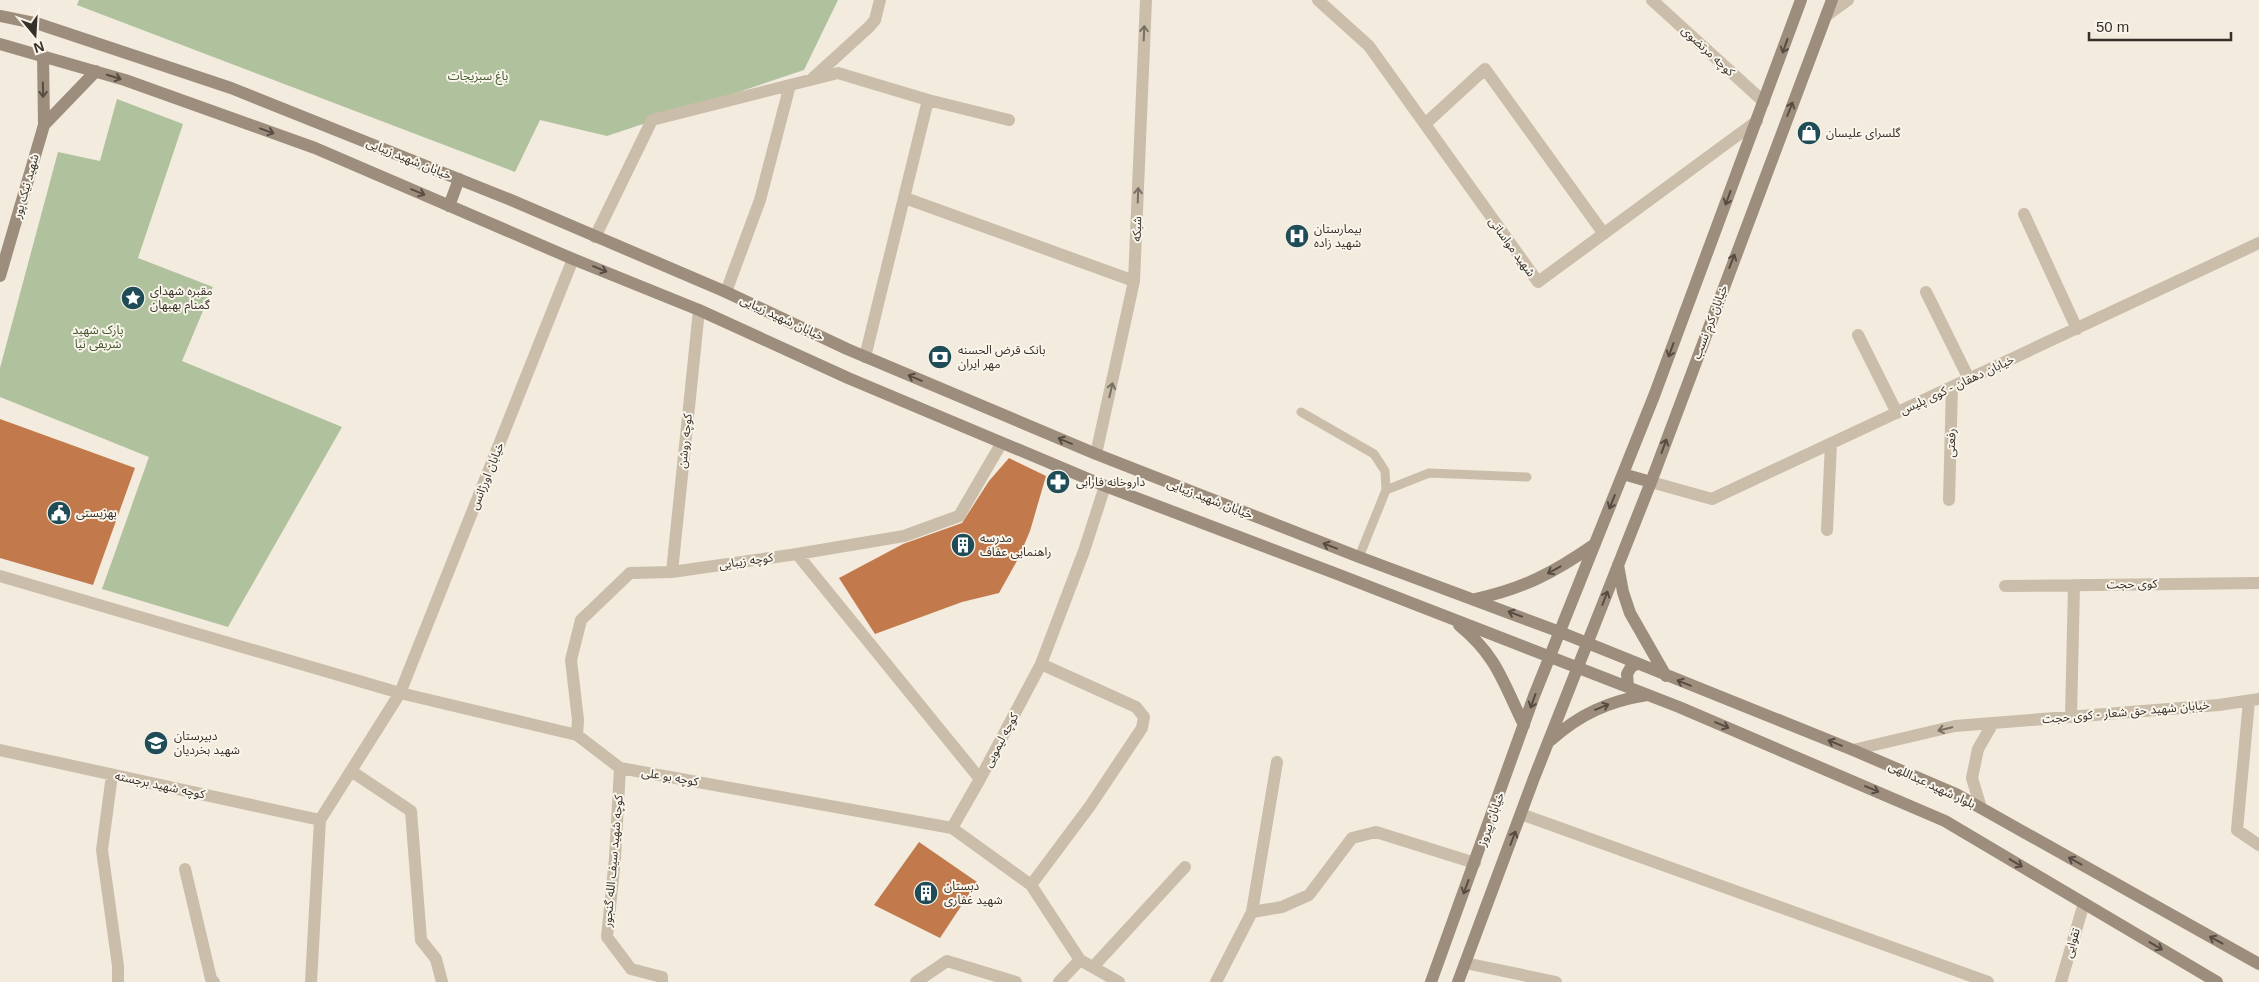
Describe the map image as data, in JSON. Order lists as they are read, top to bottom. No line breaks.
{"streets":{"main road":["خیابان شهید زیبایی","شهید نیک پور","خیابان کرم نسب","بلوار شهید عبداللهی","خیابان پیروز"],"street":["کوچه مرتضوی","شبکه","شهید مواساتی","خیابان دهقان - کوی پلیس","کوچه روشن","رفعتی","خیابان اورژانس","کوچه زیبایی","کوی حجت","خیابان شهید حق شعار - کوی حجت","کوچه لیمویی","کوچه بو علی","کوچه شهید برجسته","کوچه شهید سیف الله گنجور","تقوایی"]},"crossings":[["خیابان شهید زیبایی","شهید نیک پور"],["خیابان شهید زیبایی","شبکه"],["خیابان شهید زیبایی","خیابان کرم نسب"],["خیابان شهید زیبایی","کوچه روشن"],["خیابان شهید زیبایی","خیابان اورژانس"],["خیابان شهید زیبایی","کوچه زیبایی"],["خیابان شهید زیبایی","کوچه لیمویی"],["خیابان شهید زیبایی","بلوار شهید عبداللهی"],["خیابان شهید زیبایی","خیابان پیروز"],["خیابان کرم نسب","خیابان دهقان - کوی پلیس"],["خیابان کرم نسب","بلوار شهید عبداللهی"],["خیابان دهقان - کوی پلیس","رفعتی"],["کوچه روشن","کوچه زیبایی"],["خیابان اورژانس","کوچه بو علی"],["خیابان اورژانس","کوچه شهید برجسته"],["کوچه زیبایی","کوچه لیمویی"],["کوچه زیبایی","کوچه بو علی"],["خیابان شهید حق شعار - کوی حجت","بلوار شهید عبداللهی"],["کوچه بو علی","کوچه شهید سیف الله گنجور"]],"one_way":["شبکه","خیابان شهید حق شعار - کوی حجت"],"parks":["باغ سبزیجات","پارک شهید شریفی نیا"],"places":{"shop":["گلسرای علیسان"],"hospital":["بیمارستان شهید زاده"],"place":["مقبره شهدای گمنام بهبهان"],"bank":["بانک قرض الحسنه مهر ایران"],"pharmacy":["داروخانه فارابی"],"public building":["بهزیستی"],"building":["مدرسه راهنمایی عفاف","دبستان شهید غفاری"],"school or university":["دبیرستان شهید بخردیان"]},"scale_bar":"50 m","north":"bottom"}
